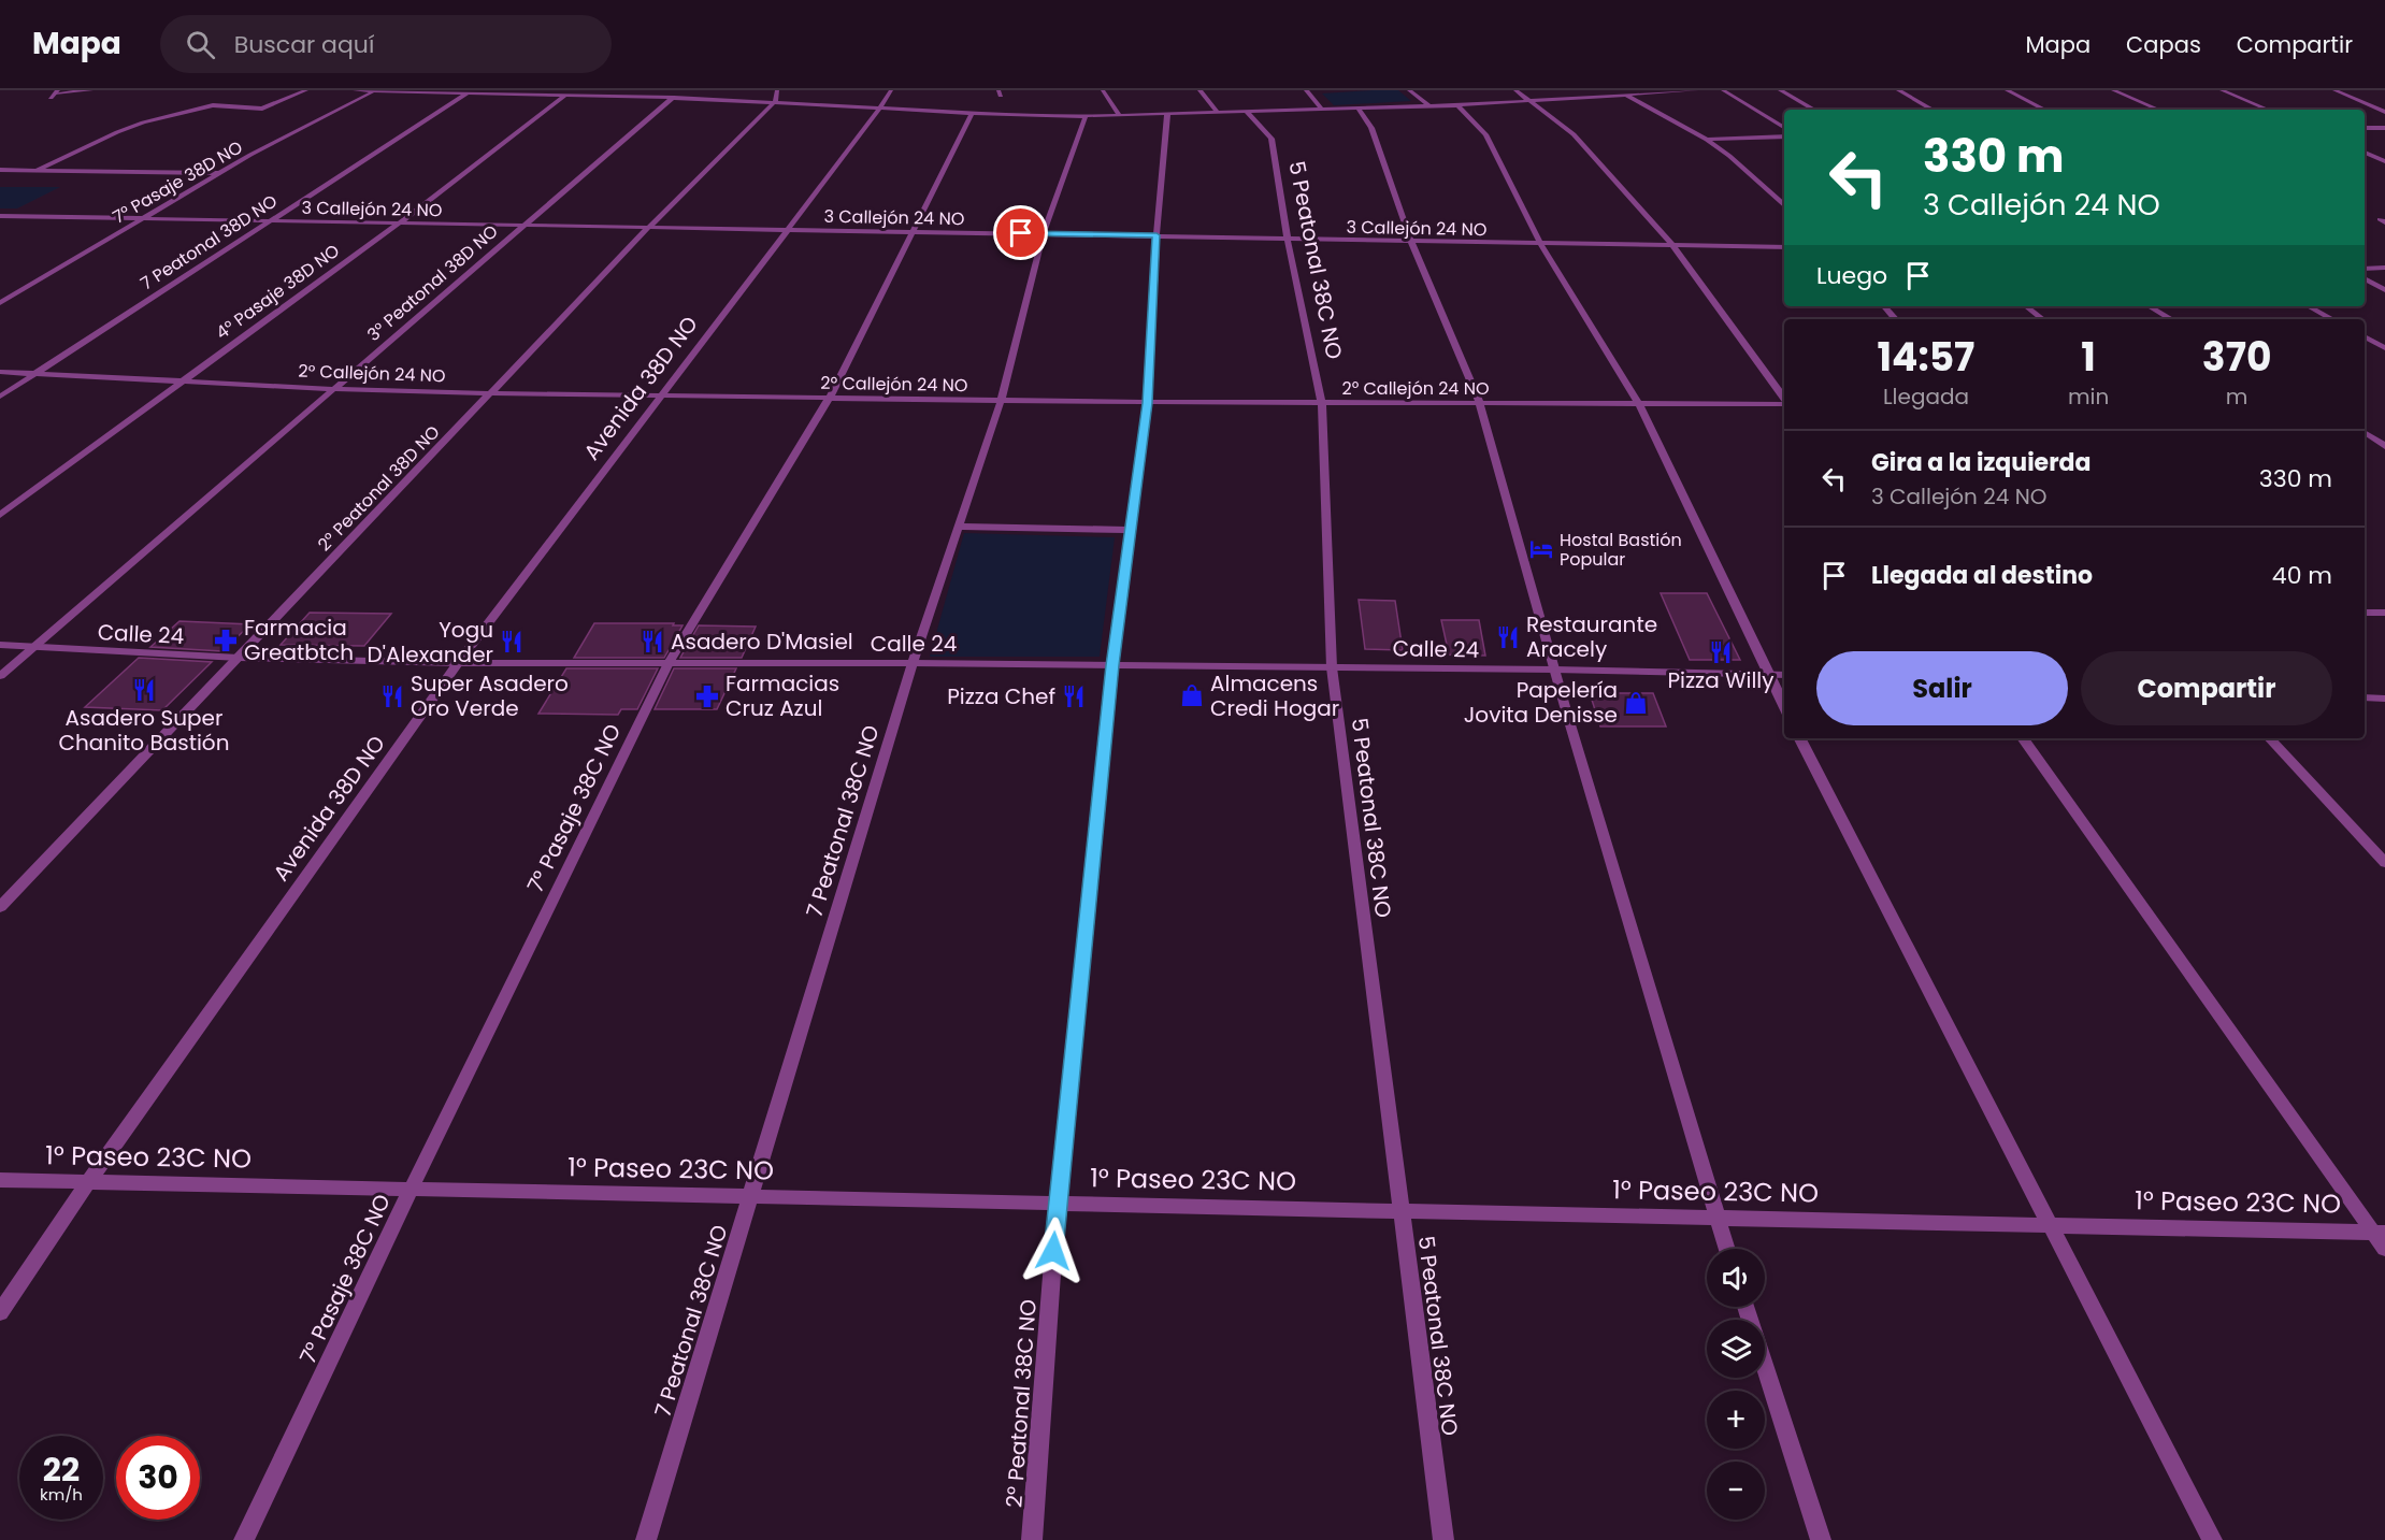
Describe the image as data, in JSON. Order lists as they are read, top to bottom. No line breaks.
{"streets":{"street":["7° Pasaje 38D NO","3 Callejón 24 NO","7 Peatonal 38D NO","5 Peatonal 38C NO","3° Peatonal 38D NO","4° Pasaje 38D NO","2° Callejón 24 NO","Avenida 38D NO","2° Peatonal 38D NO","Calle 24","7° Pasaje 38C NO","7 Peatonal 38C NO","1° Paseo 23C NO","2° Peatonal 38C NO"]},"crossings":[["7° Pasaje 38D NO","3 Callejón 24 NO"],["3 Callejón 24 NO","7 Peatonal 38D NO"],["3 Callejón 24 NO","5 Peatonal 38C NO"],["3 Callejón 24 NO","3° Peatonal 38D NO"],["3 Callejón 24 NO","4° Pasaje 38D NO"],["3 Callejón 24 NO","Avenida 38D NO"],["3 Callejón 24 NO","2° Peatonal 38D NO"],["3 Callejón 24 NO","7° Pasaje 38C NO"],["3 Callejón 24 NO","7 Peatonal 38C NO"],["3 Callejón 24 NO","2° Peatonal 38C NO"],["7 Peatonal 38D NO","2° Callejón 24 NO"],["5 Peatonal 38C NO","2° Callejón 24 NO"],["5 Peatonal 38C NO","Calle 24"],["5 Peatonal 38C NO","1° Paseo 23C NO"],["3° Peatonal 38D NO","2° Callejón 24 NO"],["3° Peatonal 38D NO","Calle 24"],["4° Pasaje 38D NO","2° Callejón 24 NO"],["2° Callejón 24 NO","Avenida 38D NO"],["2° Callejón 24 NO","2° Peatonal 38D NO"],["2° Callejón 24 NO","7° Pasaje 38C NO"],["2° Callejón 24 NO","7 Peatonal 38C NO"],["2° Callejón 24 NO","2° Peatonal 38C NO"],["Avenida 38D NO","Calle 24"],["Avenida 38D NO","1° Paseo 23C NO"],["2° Peatonal 38D NO","Calle 24"],["Calle 24","7° Pasaje 38C NO"],["Calle 24","7 Peatonal 38C NO"],["Calle 24","2° Peatonal 38C NO"],["7° Pasaje 38C NO","1° Paseo 23C NO"],["7 Peatonal 38C NO","1° Paseo 23C NO"],["1° Paseo 23C NO","2° Peatonal 38C NO"]],"places":{"hotel":["Hostal Bastión Popular"],"restaurant":["Restaurante Aracely","Yogu D'Alexander","Asadero D'Masiel","Pizza Willy","Asadero Super Chanito Bastión","Super Asadero Oro Verde","Pizza Chef"],"pharmacy":["Farmacia Greatbtch","Farmacias Cruz Azul"],"shop":["Almacens Credi Hogar","Papelería Jovita Denisse"]},"page":{"header":"Mapa","search":"Buscar aquí","nav":["Mapa","Capas","Compartir"],"turn":["330 m","3 Callejón 24 NO"],"then":"Luego","eta":["14:57","Llegada","1","min","370","m"],"list":[{"name":"Gira a la izquierda","note":"3 Callejón 24 NO","value":"330 m"},{"name":"Llegada al destino","value":"40 m"}],"buttons":["Salir","Compartir"],"map_buttons":["+","−"],"speed":"22 km/h","limit":"30"}}
